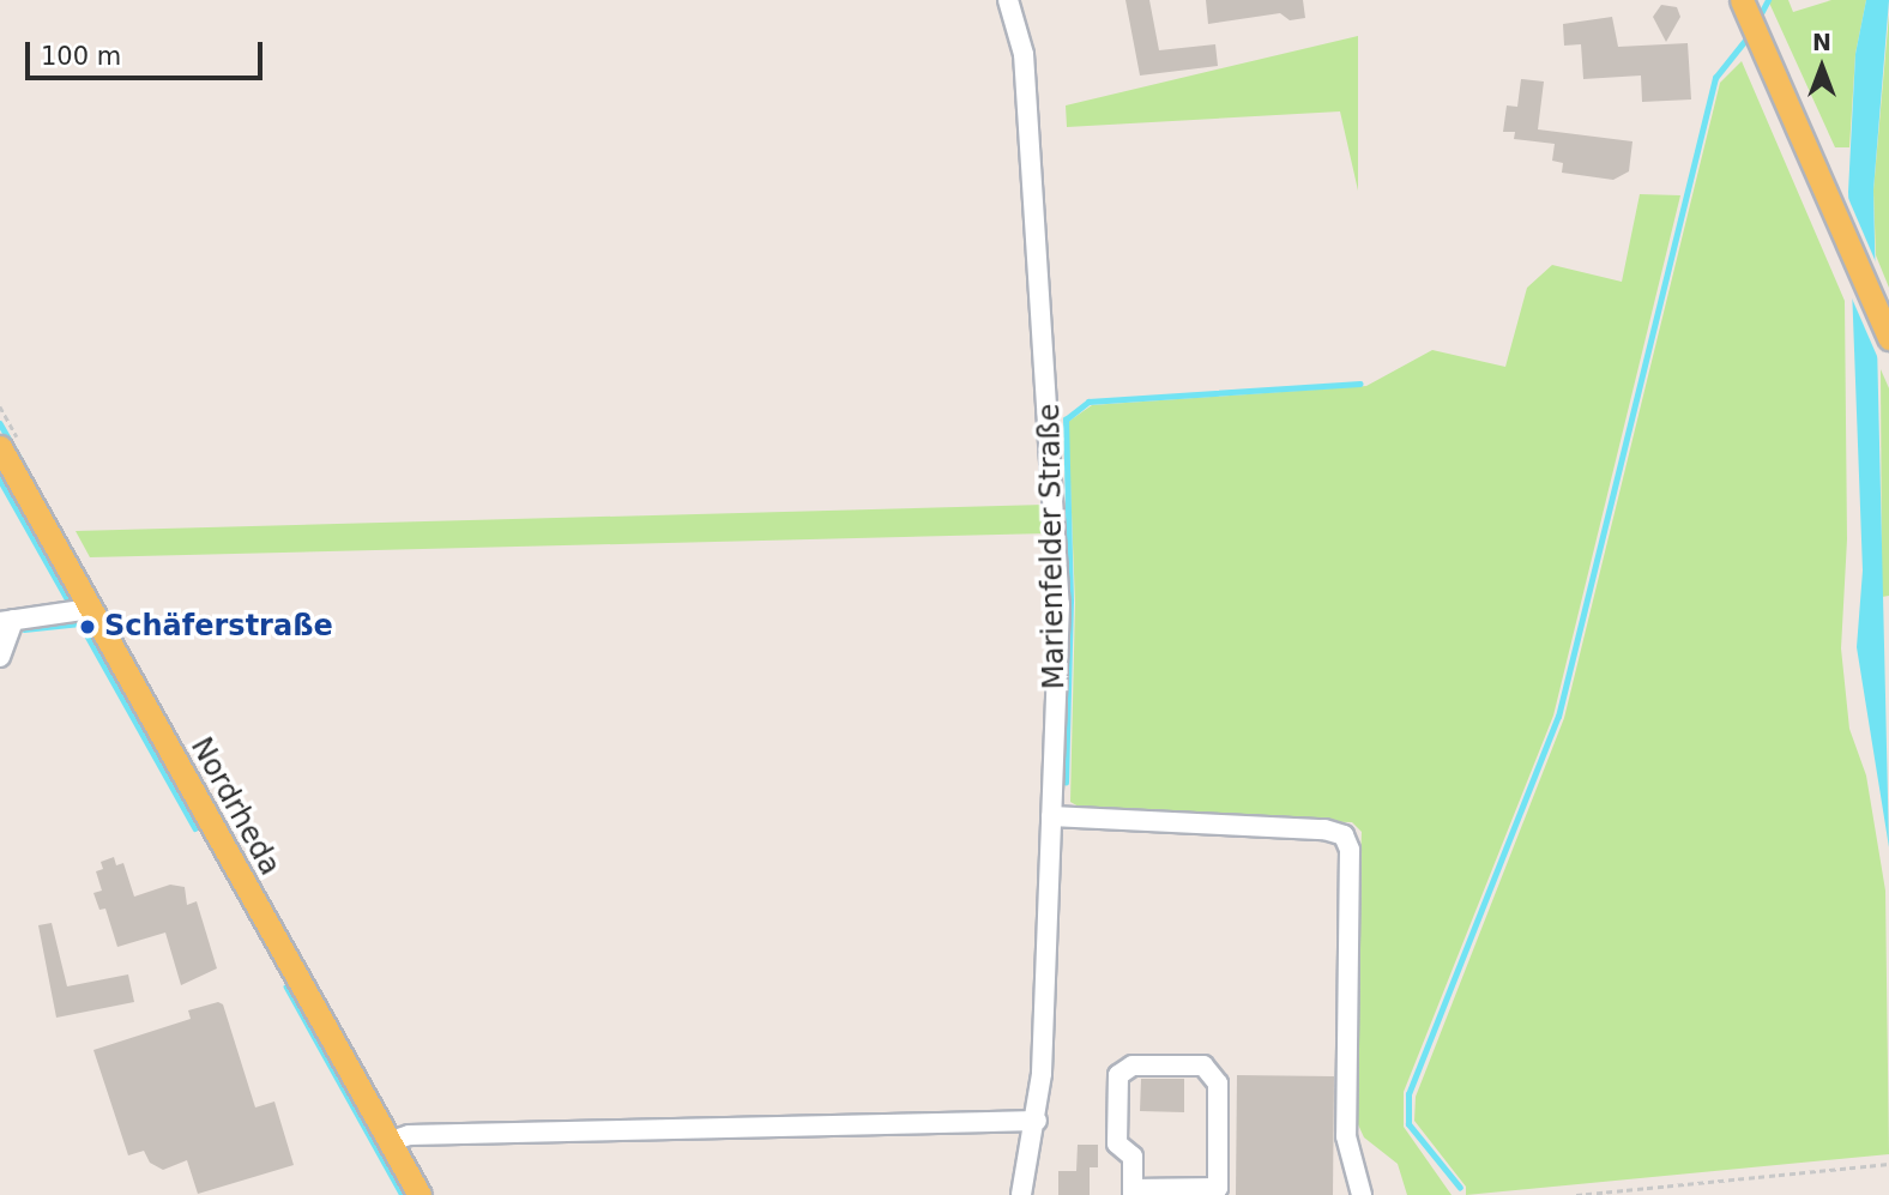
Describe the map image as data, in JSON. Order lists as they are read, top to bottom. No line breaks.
{"streets":{"main road":["Nordrheda"],"street":["Marienfelder Straße"]},"places":["Schäferstraße"],"scale_bar":"100 m","north":"top"}
